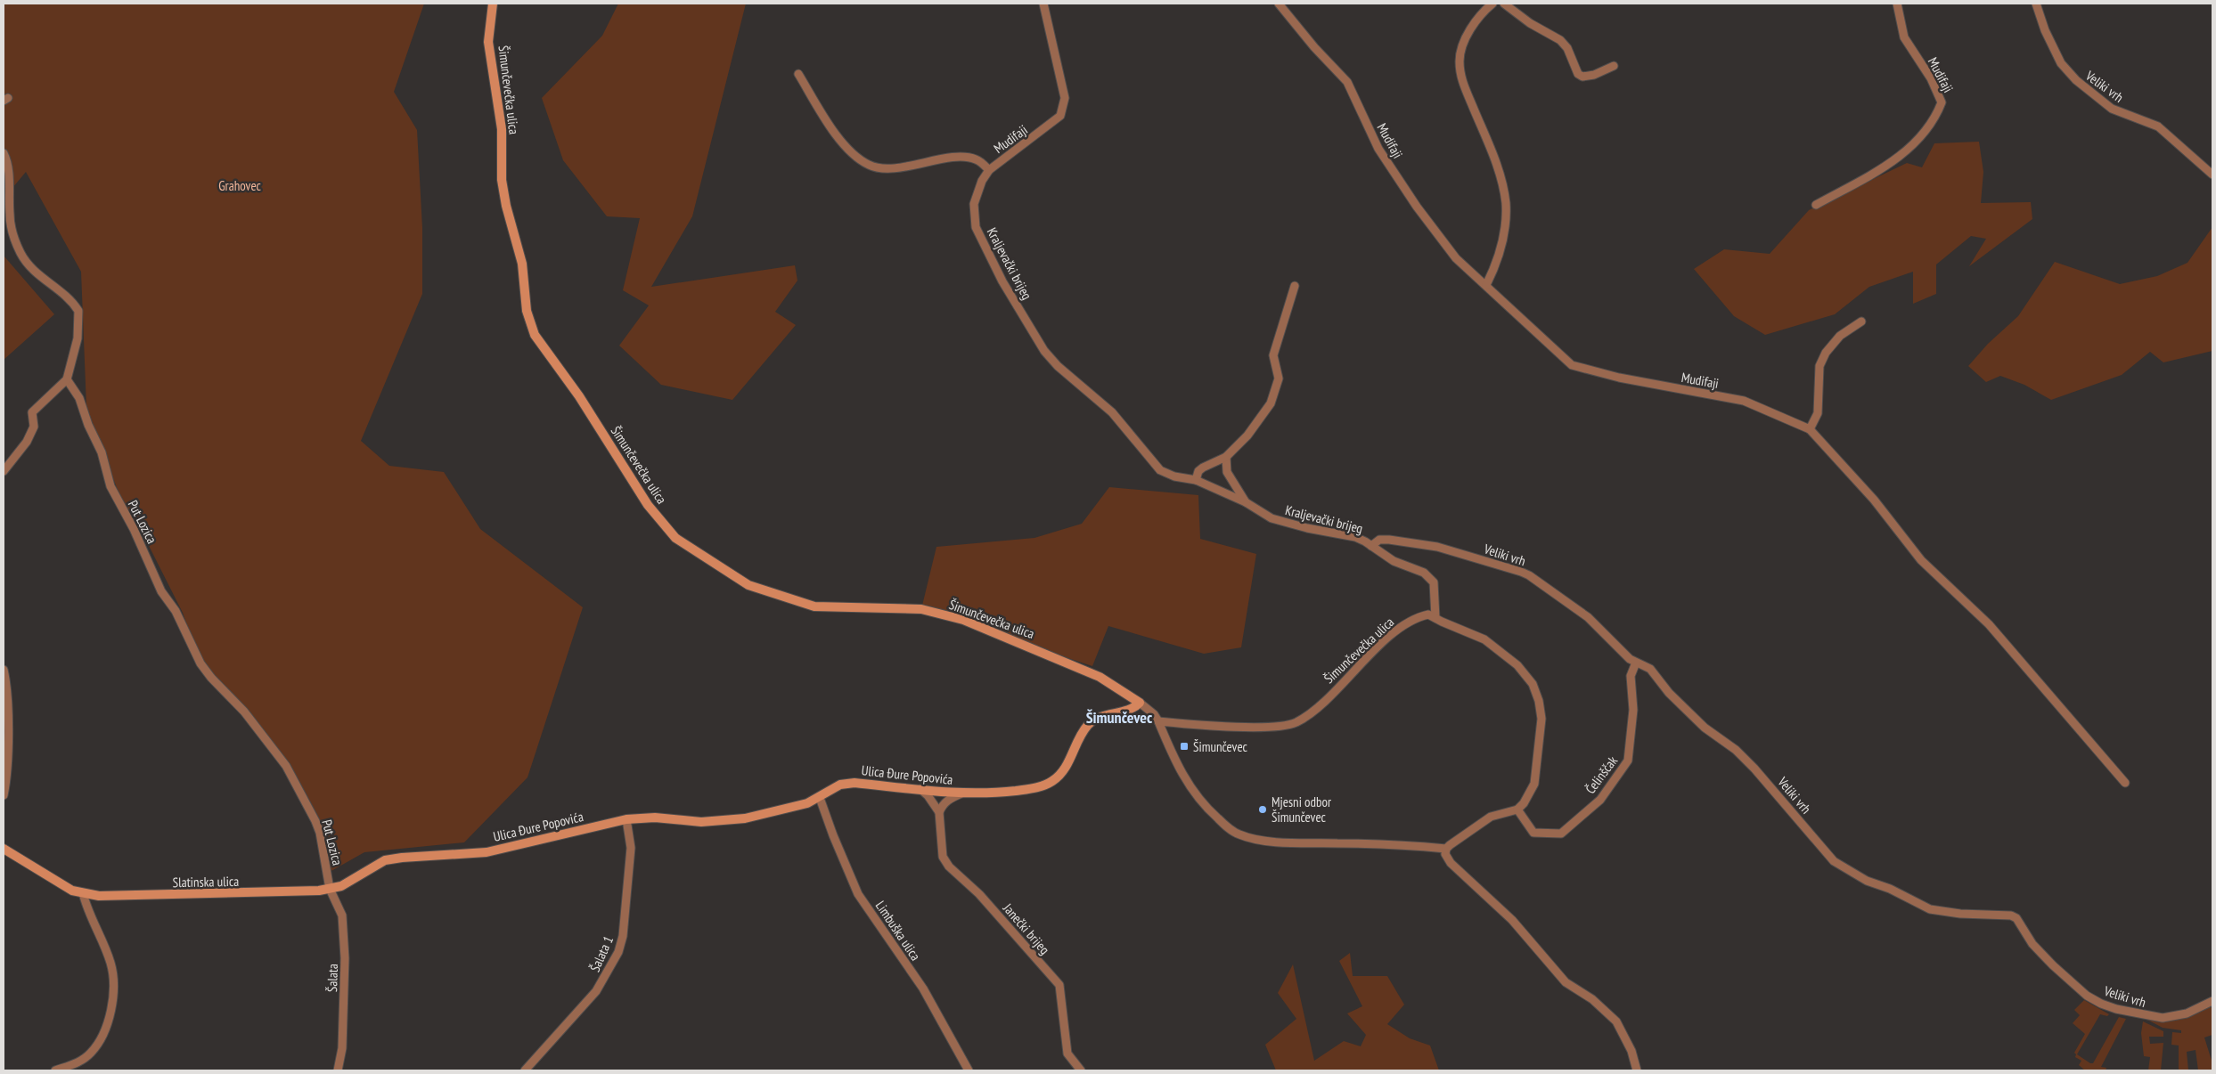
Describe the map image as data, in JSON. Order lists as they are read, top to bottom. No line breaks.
{"streets":{"street":["Mudifaji","Veliki vrh","Šimunčevečka ulica","Kraljevački brijeg","Put Lozica","Ulica Đure Popovića","Čelinščak","Slatinska ulica","Janečki brijeg","Limbuška ulica","Šalata 1","Šalata"]},"crossings":[["Mudifaji","Kraljevački brijeg"],["Veliki vrh","Kraljevački brijeg"],["Veliki vrh","Čelinščak"],["Šimunčevečka ulica","Kraljevački brijeg"],["Šimunčevečka ulica","Ulica Đure Popovića"],["Šimunčevečka ulica","Čelinščak"],["Put Lozica","Ulica Đure Popovića"],["Put Lozica","Slatinska ulica"],["Put Lozica","Šalata"],["Ulica Đure Popovića","Slatinska ulica"],["Ulica Đure Popovića","Limbuška ulica"],["Ulica Đure Popovića","Šalata 1"],["Ulica Đure Popovića","Šalata"],["Slatinska ulica","Šalata"]],"districts":["Šimunčevec"],"parks":["Grahovec"],"places":{"transit":["Šimunčevec"],"other":["Mjesni odbor Šimunčevec"]}}
